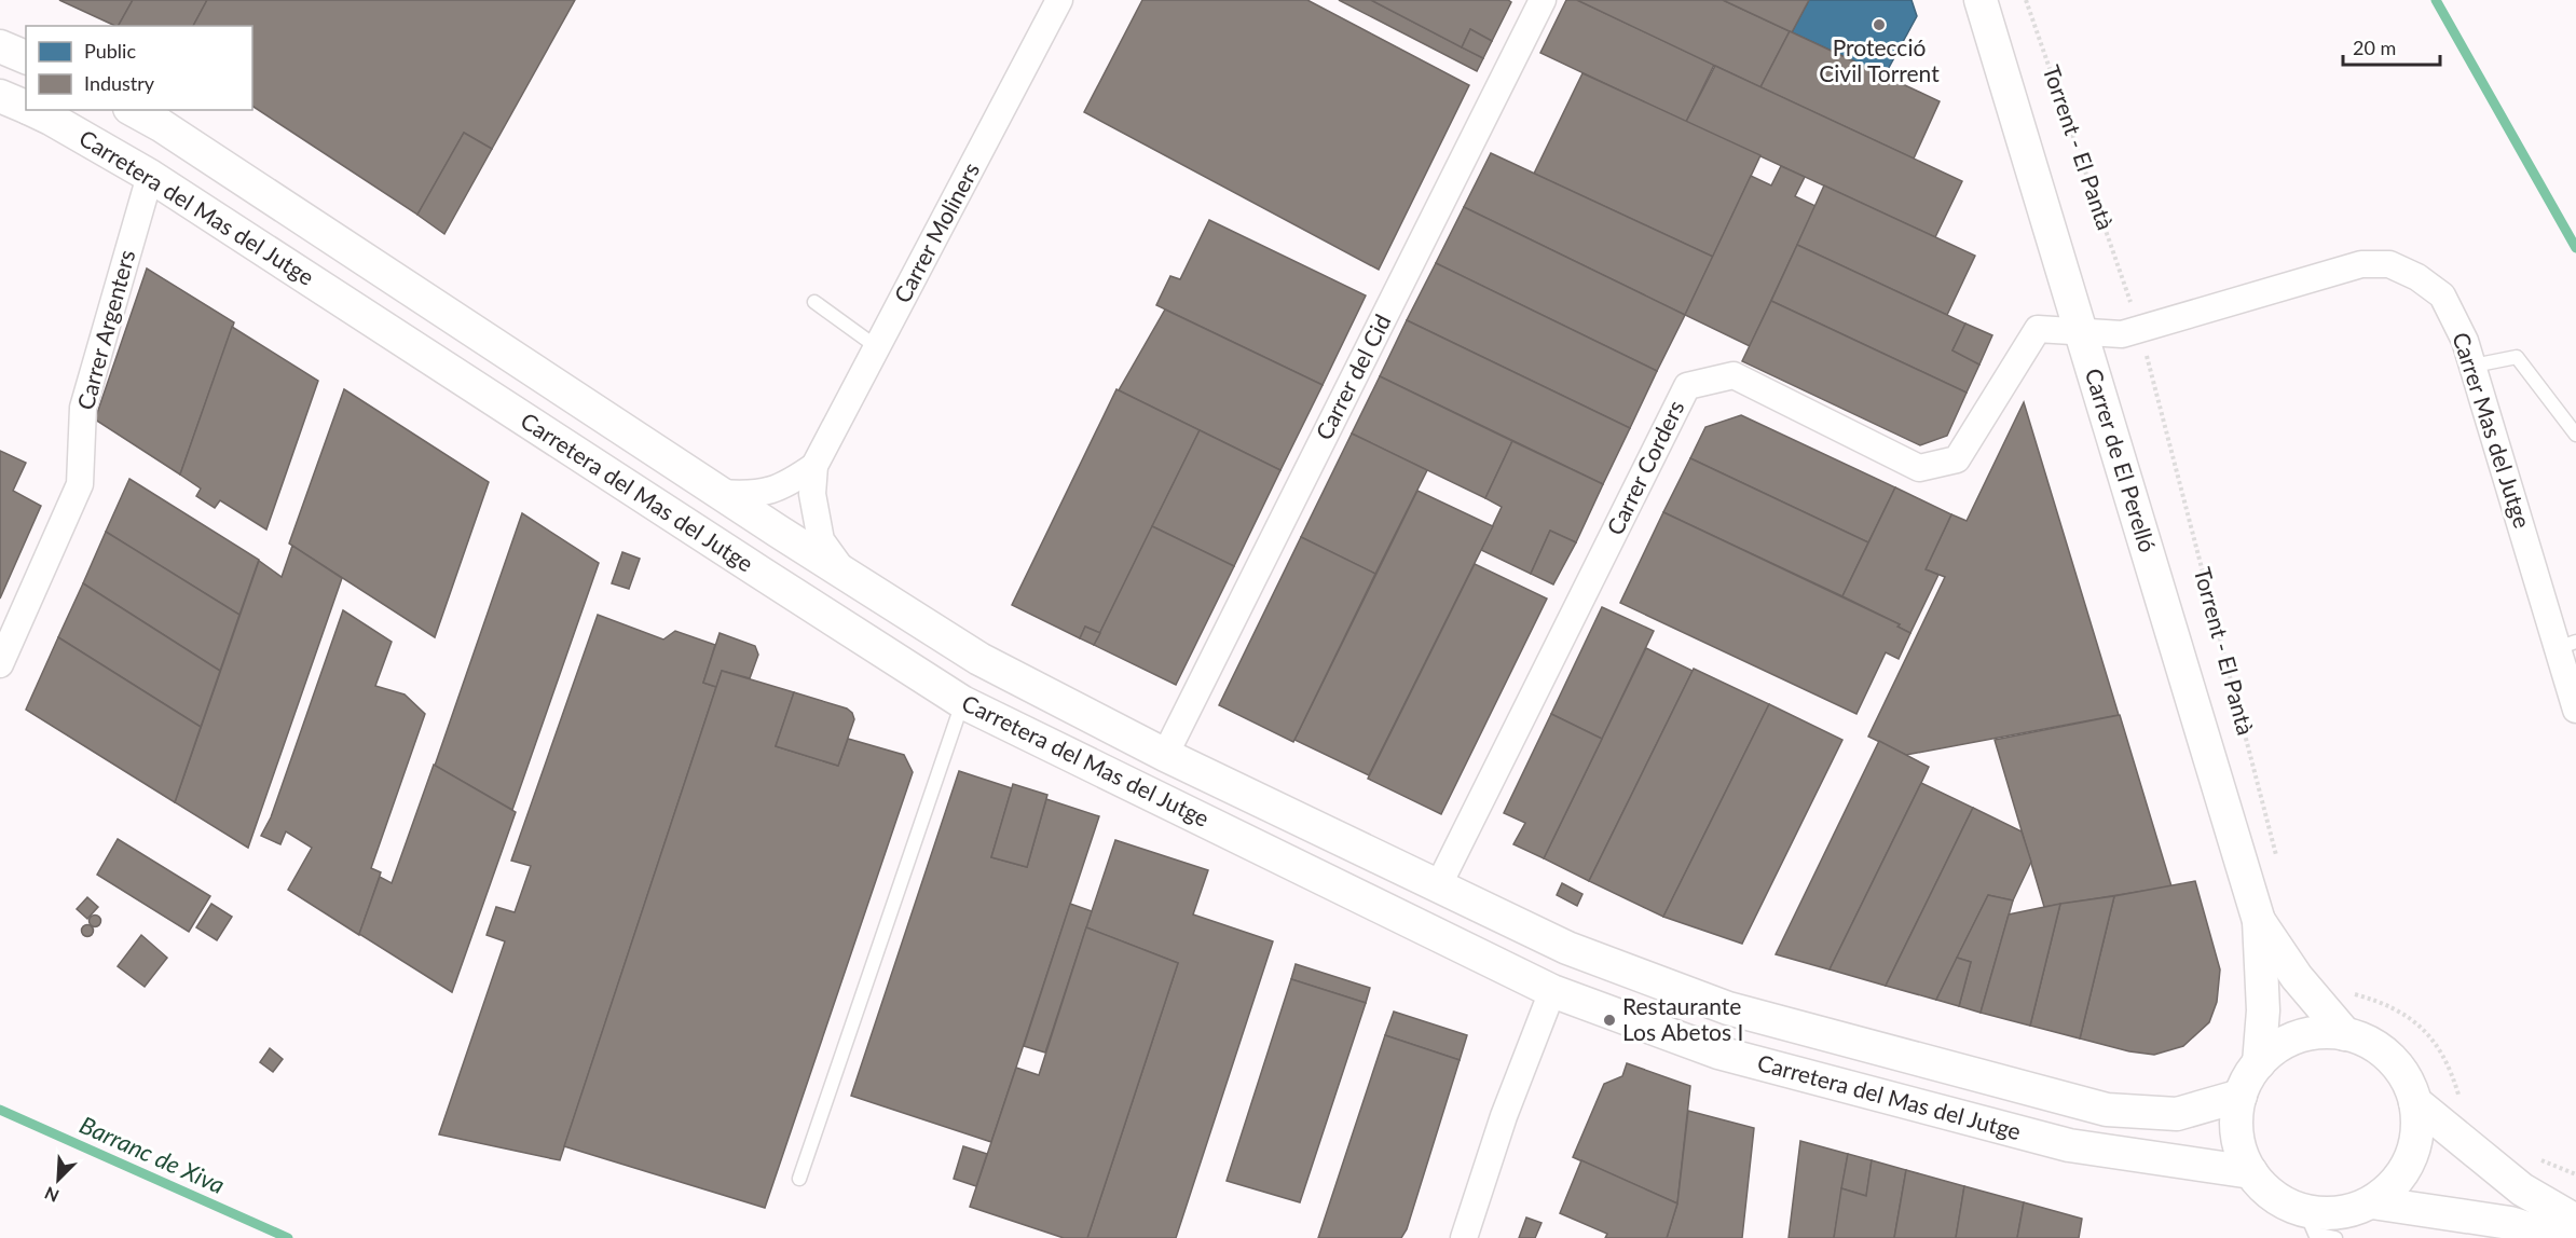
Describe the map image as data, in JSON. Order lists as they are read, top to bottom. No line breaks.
{"streets":{"street":["Carretera del Mas del Jutge","Carrer Moliners","Carrer Argenters","Carrer del Cid","Carrer Mas del Jutge","Carrer de El Perelló","Carrer Corders"],"path":["Torrent - El Pantà"]},"crossings":[["Torrent - El Pantà","Carrer Mas del Jutge"],["Carretera del Mas del Jutge","Carrer Moliners"],["Carretera del Mas del Jutge","Carrer Argenters"],["Carretera del Mas del Jutge","Carrer del Cid"],["Carretera del Mas del Jutge","Carrer Corders"],["Carrer Mas del Jutge","Carrer de El Perelló"],["Carrer Mas del Jutge","Carrer Corders"],["Carrer de El Perelló","Carrer Corders"]],"water":["Barranc de Xiva"],"places":["Protecció Civil Torrent","Restaurante Los Abetos I"],"legend":["Public","Industry"],"scale_bar":"20 m","north":"bottom left"}
